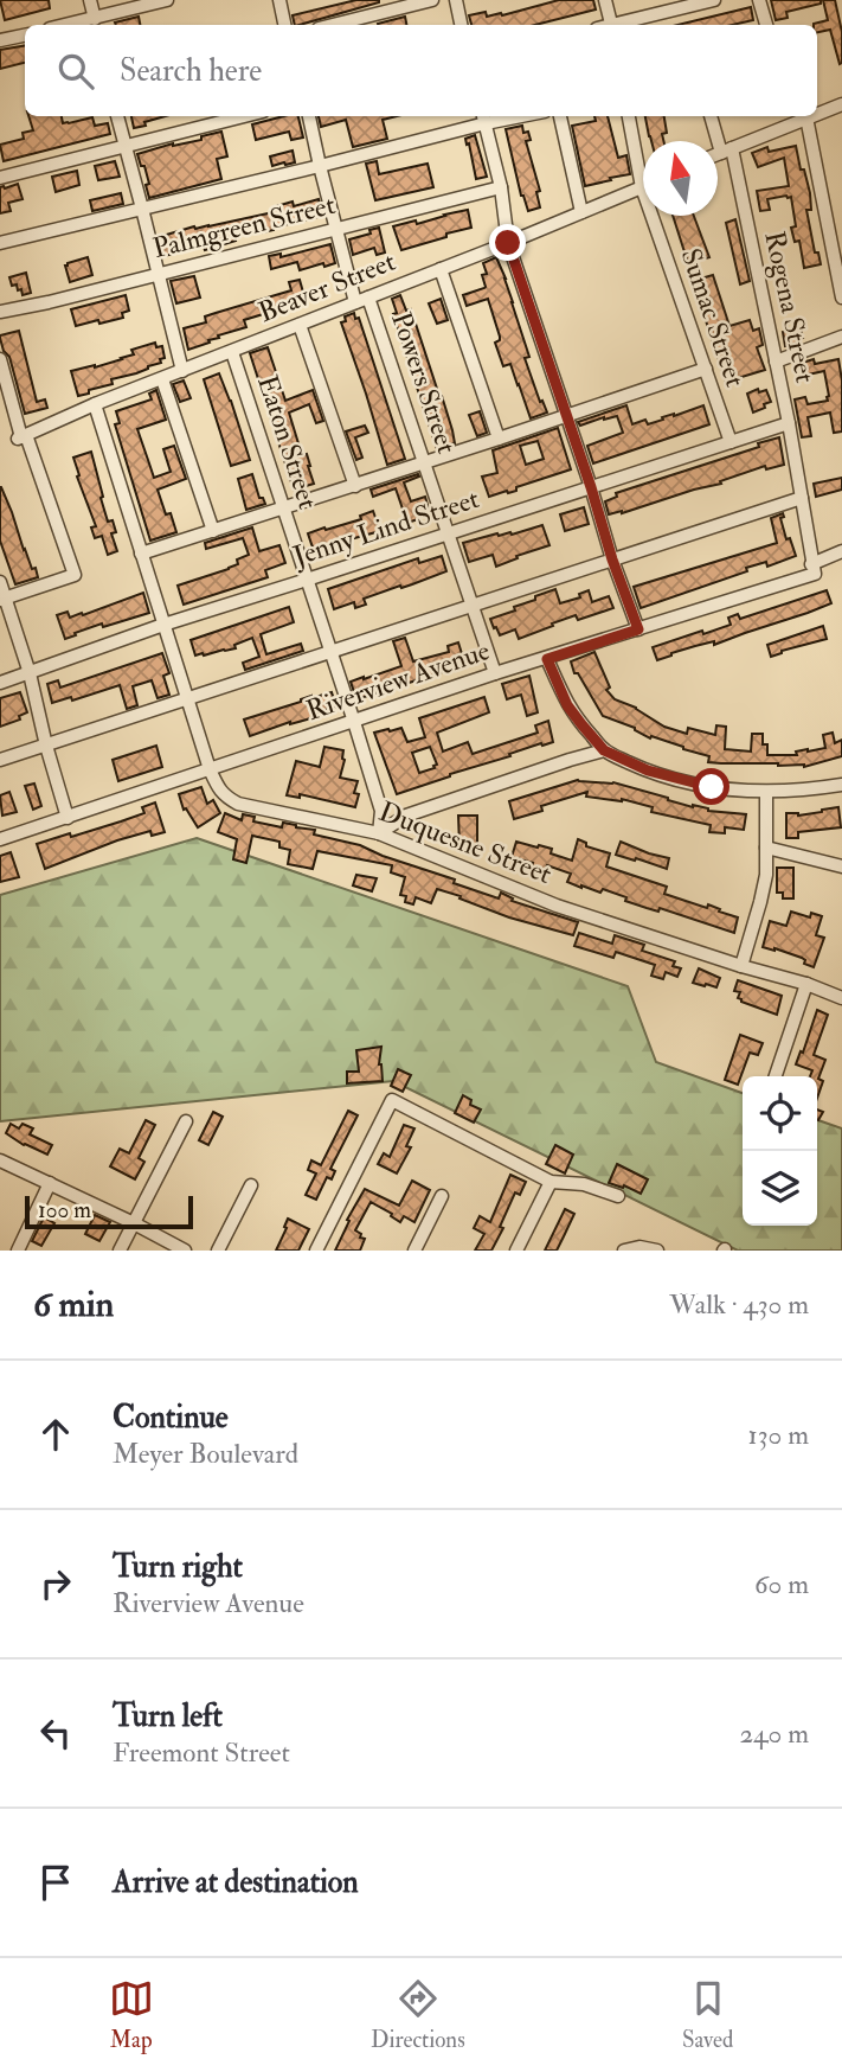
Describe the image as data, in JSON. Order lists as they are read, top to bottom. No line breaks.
{"streets":{"street":["Palmgreen Street","Beaver Street","Rogena Street","Sumac Street","Powers Street","Eaton Street","Jenny Lind Street","Riverview Avenue","Duquesne Street"]},"crossings":[["Palmgreen Street","Powers Street"],["Beaver Street","Sumac Street"],["Beaver Street","Powers Street"],["Beaver Street","Eaton Street"],["Beaver Street","Duquesne Street"],["Rogena Street","Jenny Lind Street"],["Rogena Street","Riverview Avenue"],["Sumac Street","Jenny Lind Street"],["Powers Street","Jenny Lind Street"],["Powers Street","Riverview Avenue"],["Eaton Street","Jenny Lind Street"],["Eaton Street","Riverview Avenue"],["Eaton Street","Duquesne Street"],["Jenny Lind Street","Duquesne Street"],["Riverview Avenue","Duquesne Street"]],"scale_bar":"100 m","north":"top","page":{"search":"Search here","scale":"100 m","heading":["6 min","Walk · 430 m"],"list":[["Continue","Meyer Boulevard","130 m"],["Turn right","Riverview Avenue","60 m"],["Turn left","Freemont Street","240 m"],"Arrive at destination"],"nav":["Map","Directions","Saved"]}}
